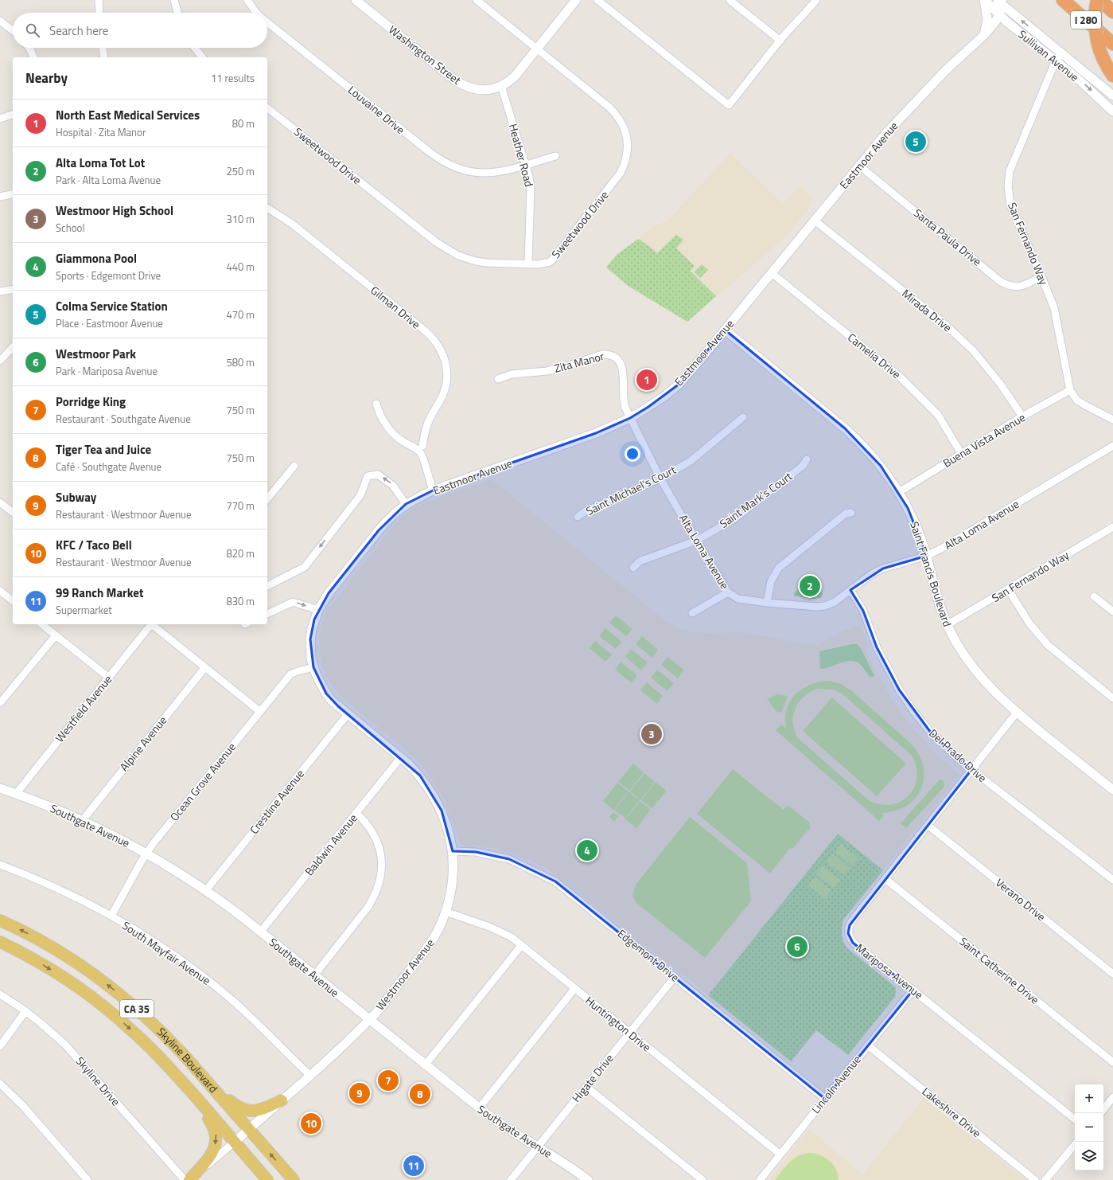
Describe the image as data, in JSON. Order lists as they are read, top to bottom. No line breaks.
{"streets":{"highway":["I 280"],"main road":["CA 35","Skyline Boulevard"],"street":["Washington Street","Sullivan Avenue","Louvaine Drive","Heather Road","Eastmoor Avenue","Sweetwood Drive","Santa Paula Drive","San Fernando Way","Gilman Drive","Mirada Drive","Camelia Drive","Zita Manor","Buena Vista Avenue","Saint Michael's Court","Saint Mark's Court","Alta Loma Avenue","Saint Francis Boulevard","Westfield Avenue","Alpine Avenue","Del Prado Drive","Ocean Grove Avenue","Crestline Avenue","Southgate Avenue","Baldwin Avenue","Verano Drive","South Mayfair Avenue","Edgemont Drive","Saint Catherine Drive","Mariposa Avenue","Westmoor Avenue","Huntington Drive","Higate Drive","Skyline Drive","Lincoln Avenue","Lakeshire Drive"]},"crossings":[["Washington Street","Heather Road"],["Washington Street","Sweetwood Drive"],["Sullivan Avenue","Eastmoor Avenue"],["Sullivan Avenue","San Fernando Way"],["Louvaine Drive","Heather Road"],["Heather Road","Sweetwood Drive"],["Eastmoor Avenue","Santa Paula Drive"],["Eastmoor Avenue","Mirada Drive"],["Eastmoor Avenue","Camelia Drive"],["Eastmoor Avenue","Zita Manor"],["Eastmoor Avenue","Alta Loma Avenue"],["Eastmoor Avenue","Saint Francis Boulevard"],["Eastmoor Avenue","Ocean Grove Avenue"],["Eastmoor Avenue","Westmoor Avenue"],["Santa Paula Drive","San Fernando Way"],["San Fernando Way","Buena Vista Avenue"],["San Fernando Way","Saint Francis Boulevard"],["Mirada Drive","Buena Vista Avenue"],["Camelia Drive","Buena Vista Avenue"],["Zita Manor","Alta Loma Avenue"],["Buena Vista Avenue","Saint Francis Boulevard"],["Saint Michael's Court","Alta Loma Avenue"],["Saint Mark's Court","Alta Loma Avenue"],["Alta Loma Avenue","Saint Francis Boulevard"],["Alta Loma Avenue","Del Prado Drive"],["Saint Francis Boulevard","Mariposa Avenue"],["Westfield Avenue","Southgate Avenue"],["Alpine Avenue","Southgate Avenue"],["Del Prado Drive","Mariposa Avenue"],["Ocean Grove Avenue","Southgate Avenue"],["Ocean Grove Avenue","South Mayfair Avenue"],["Ocean Grove Avenue","Westmoor Avenue"],["Crestline Avenue","Southgate Avenue"],["Crestline Avenue","Westmoor Avenue"],["Southgate Avenue","Baldwin Avenue"],["Southgate Avenue","Westmoor Avenue"],["Southgate Avenue","Higate Drive"],["Baldwin Avenue","Westmoor Avenue"],["Verano Drive","Mariposa Avenue"],["South Mayfair Avenue","Westmoor Avenue"],["Edgemont Drive","Westmoor Avenue"],["Edgemont Drive","Higate Drive"],["Edgemont Drive","Lincoln Avenue"],["Saint Catherine Drive","Mariposa Avenue"],["Mariposa Avenue","Lincoln Avenue"],["Westmoor Avenue","Huntington Drive"],["Westmoor Avenue","Skyline Boulevard"],["Huntington Drive","Higate Drive"],["Huntington Drive","Lincoln Avenue"],["Lincoln Avenue","Lakeshire Drive"]],"page":{"search":"Search here","heading":["Nearby","11 results"],"list":[{"mark":"1","name":"North East Medical Services","note":"Hospital · Zita Manor","value":"80 m"},{"mark":"2","name":"Alta Loma Tot Lot","note":"Park · Alta Loma Avenue","value":"250 m"},{"mark":"3","name":"Westmoor High School","note":"School","value":"310 m"},{"mark":"4","name":"Giammona Pool","note":"Sports · Edgemont Drive","value":"440 m"},{"mark":"5","name":"Colma Service Station","note":"Place · Eastmoor Avenue","value":"470 m"},{"mark":"6","name":"Westmoor Park","note":"Park · Mariposa Avenue","value":"580 m"},{"mark":"7","name":"Porridge King","note":"Restaurant · Southgate Avenue","value":"750 m"},{"mark":"8","name":"Tiger Tea and Juice","note":"Café · Southgate Avenue","value":"750 m"},{"mark":"9","name":"Subway","note":"Restaurant · Westmoor Avenue","value":"770 m"},{"mark":"10","name":"KFC / Taco Bell","note":"Restaurant · Westmoor Avenue","value":"820 m"},{"mark":"11","name":"99 Ranch Market","note":"Supermarket","value":"830 m"}],"pins":["5","1","2","3","4","6","7","9","8","10","11"],"map_buttons":["+","−"]}}
